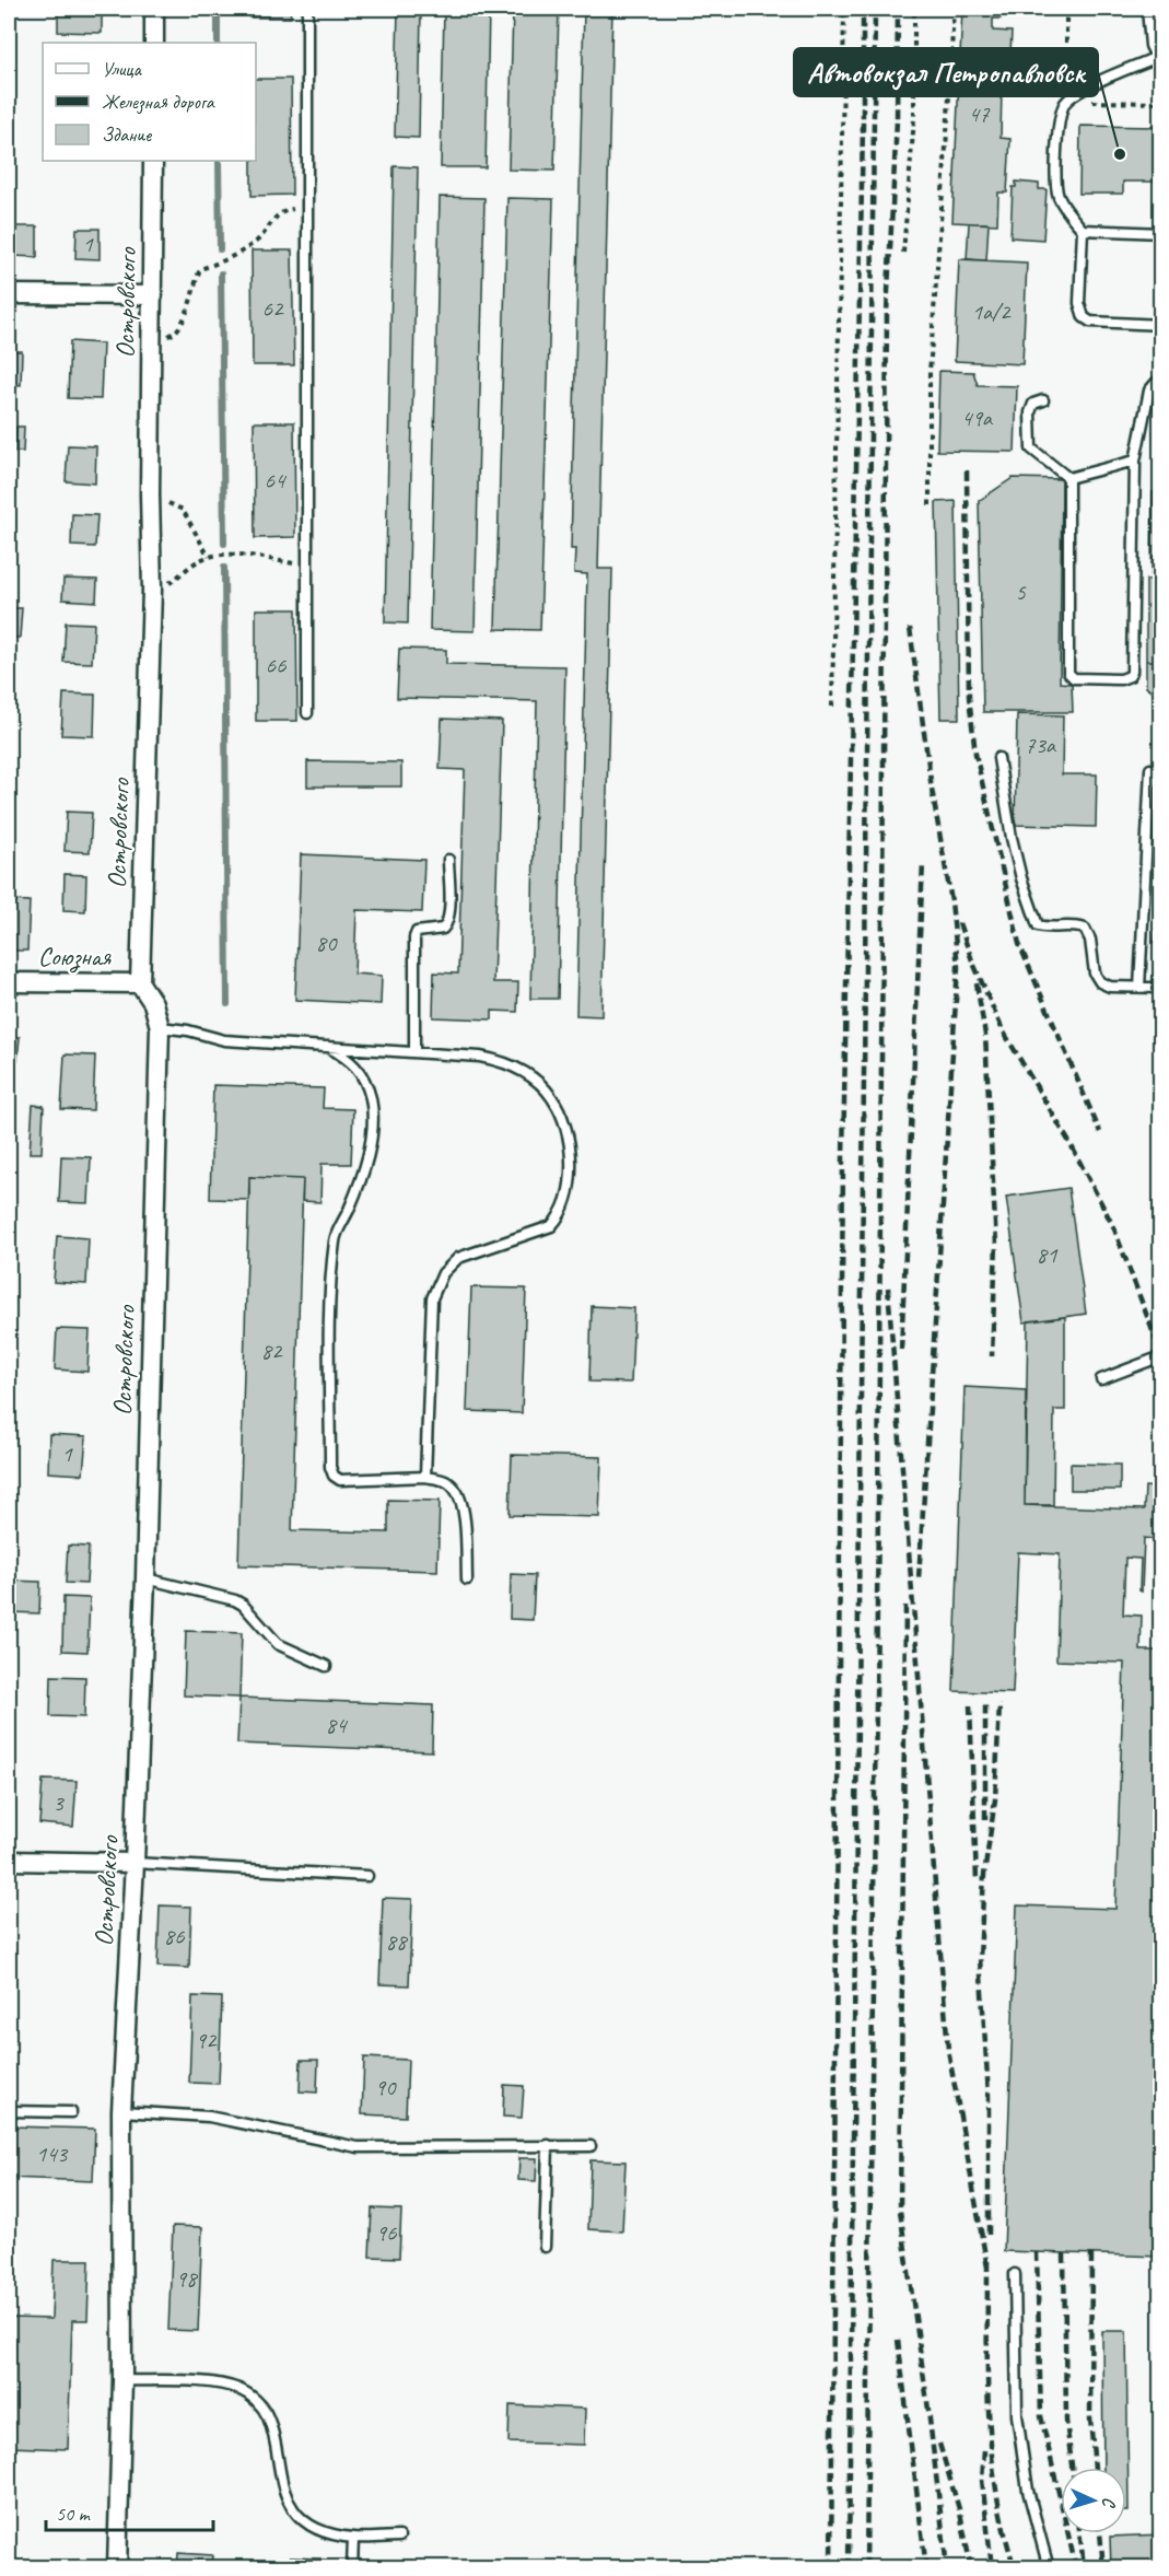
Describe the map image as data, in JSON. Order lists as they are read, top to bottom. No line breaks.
{"streets":{"street":["Островского","Союзная"]},"crossings":[["Островского","Союзная"]],"places":["Автовокзал Петропавловск"],"house_numbers":["47","1","62","1а/2","49а","64","5","66","73а","80","81","82","1","84","3","86","88","92","90","143","96","98"],"legend":["Улица","Железная дорога","Здание"],"scale_bar":"50 m","north":"right"}
